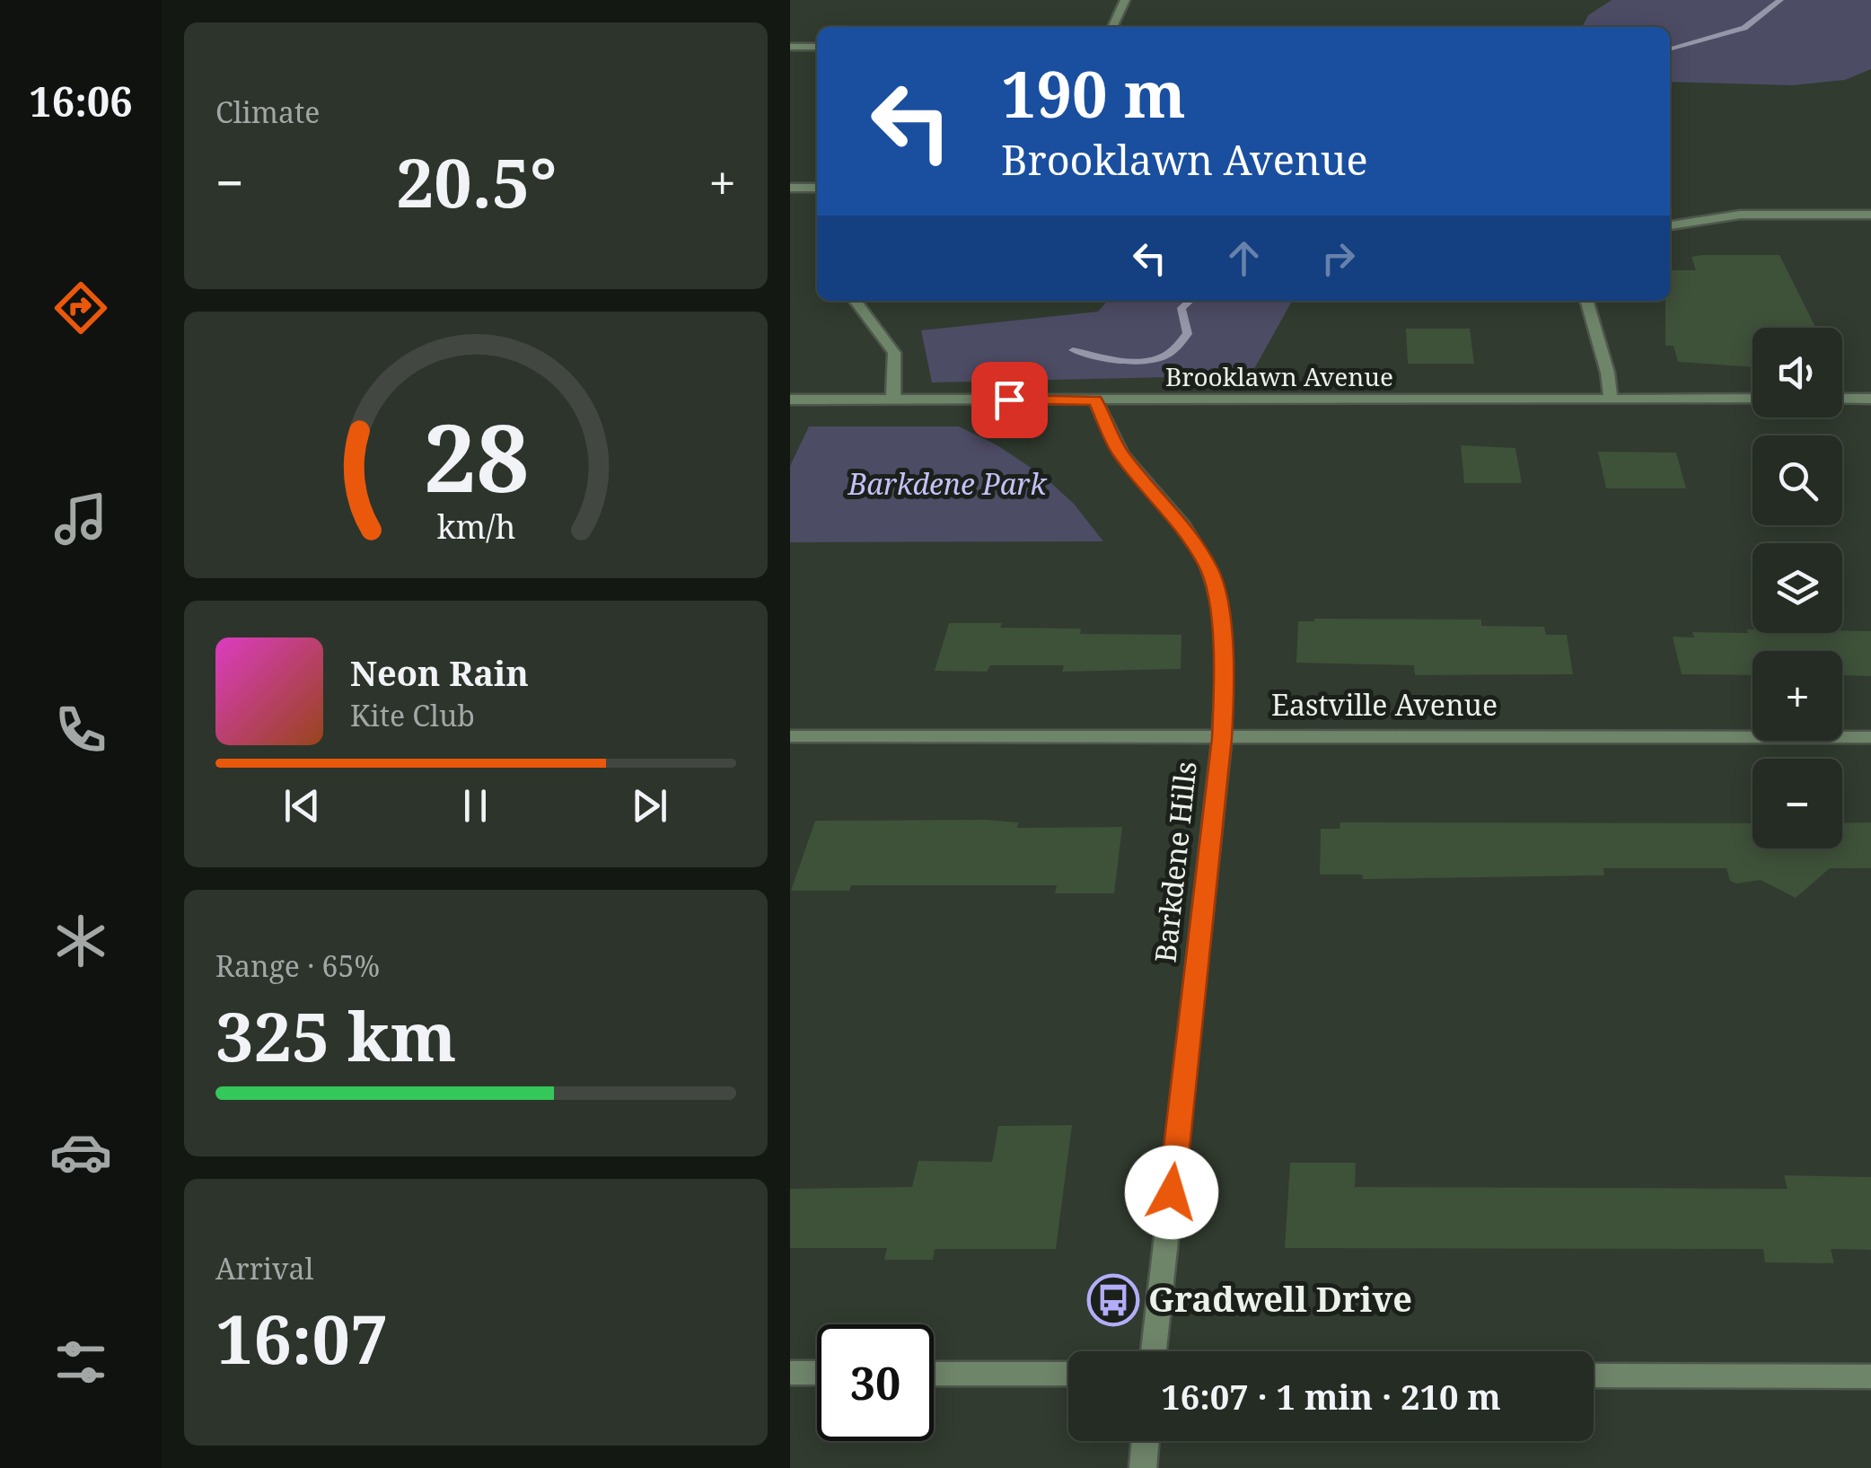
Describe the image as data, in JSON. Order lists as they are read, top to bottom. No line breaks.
{"streets":{"street":["Brooklawn Avenue","Eastville Avenue","Barkdene Hills"]},"crossings":[["Brooklawn Avenue","Barkdene Hills"],["Eastville Avenue","Barkdene Hills"]],"parks":["Barkdene Park"],"places":{"bus stop":["Gradwell Drive"]},"page":{"tabs":"16:06","tile":["Climate",["Range · 65%","325 km"],["Arrival","16:07"]],"turn":["190 m","Brooklawn Avenue"],"heat":["−","20.5°","+"],"map_buttons":["+","−"],"song":["Neon Rain","Kite Club"],"limit":"30","trip":"16:07 · 1 min · 210 m","gauge":["28","km/h"]}}
